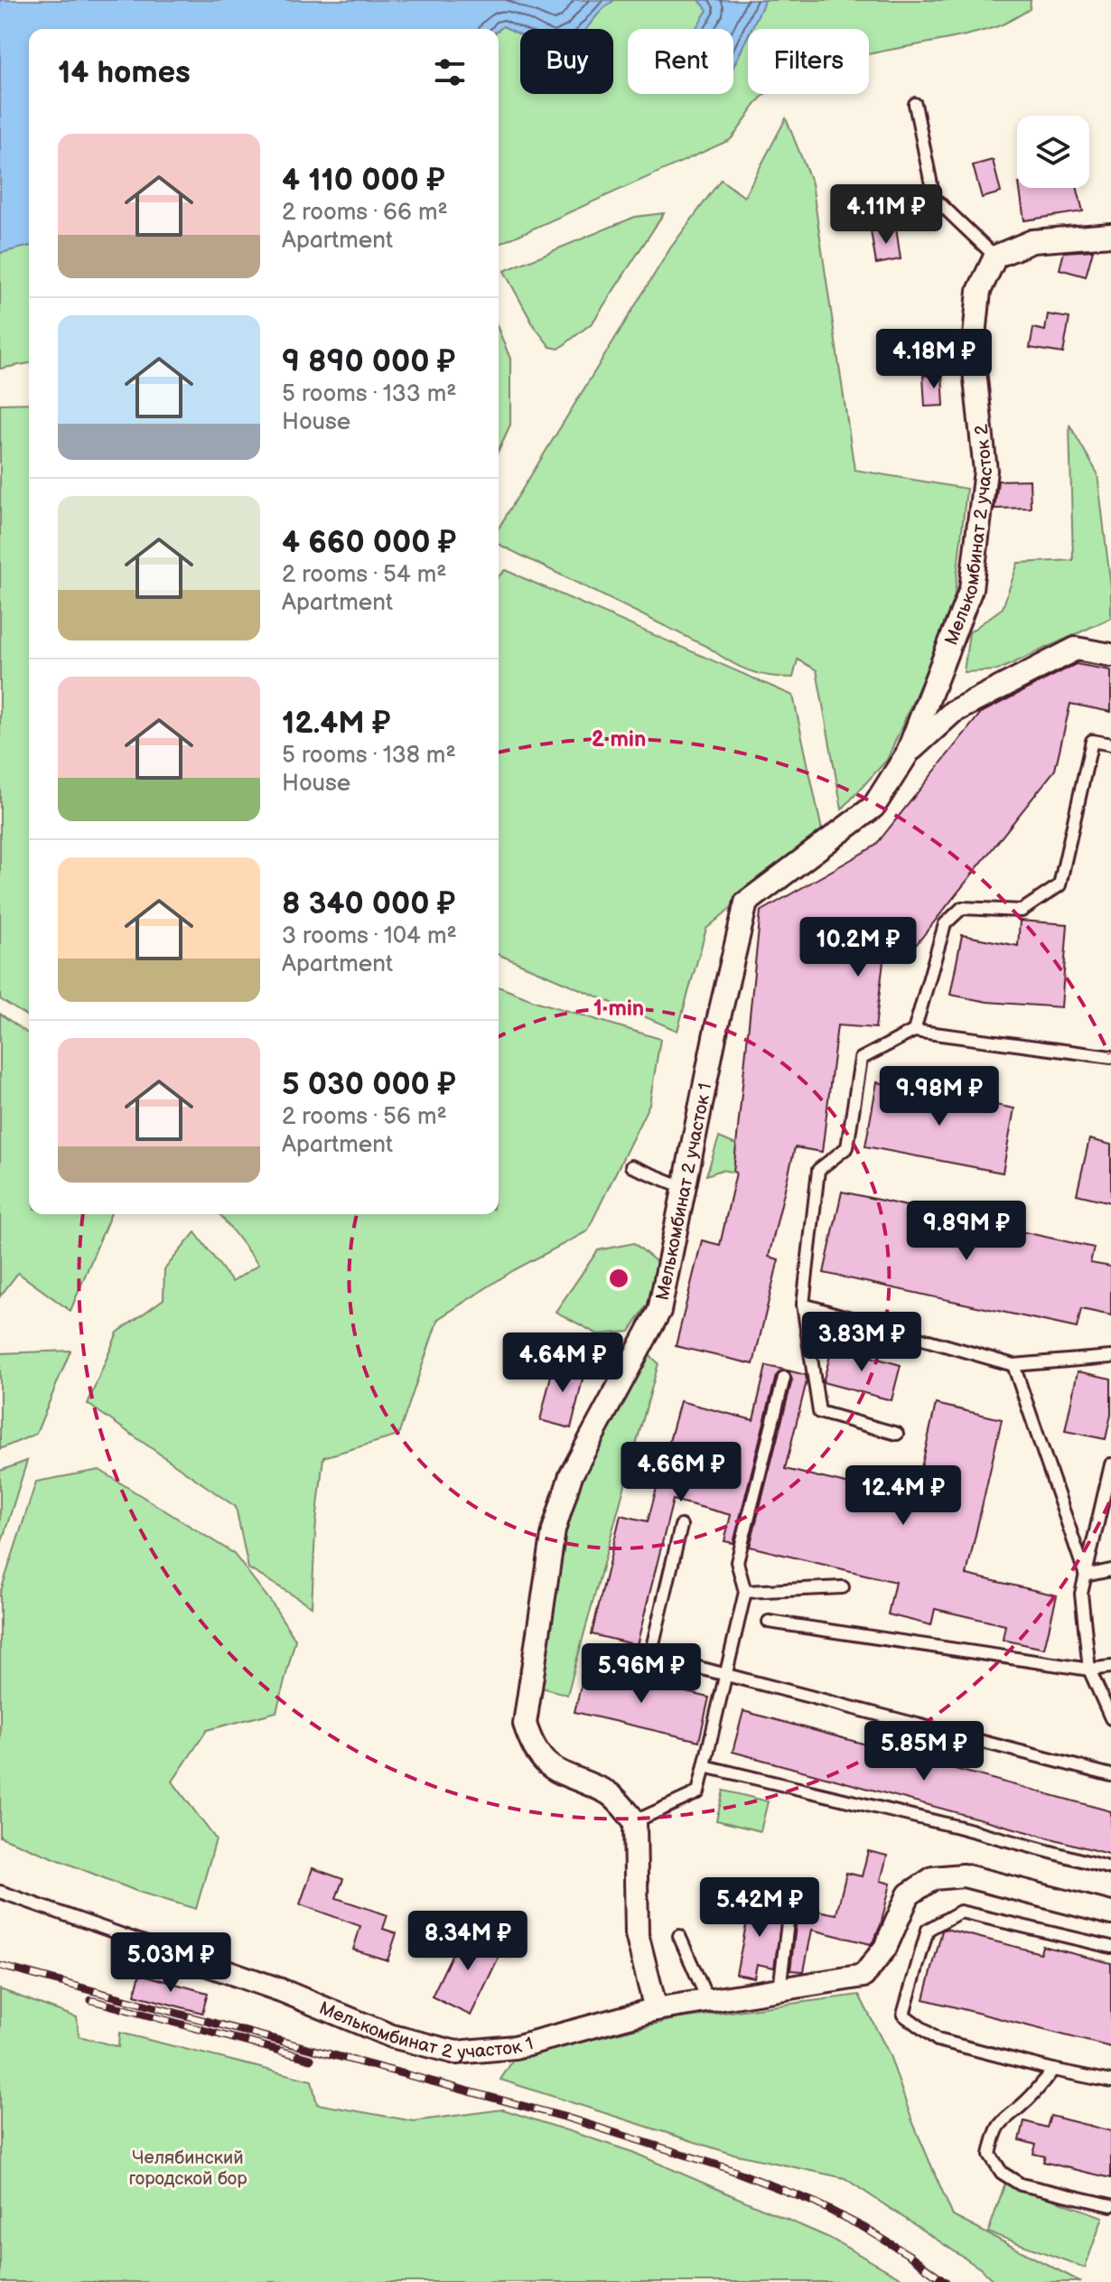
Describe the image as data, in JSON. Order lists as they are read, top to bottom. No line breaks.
{"streets":{"street":["Мелькомбинат 2 участок 2","Мелькомбинат 2 участок 1"]},"crossings":[["Мелькомбинат 2 участок 2","Мелькомбинат 2 участок 1"]],"parks":["Челябинский городской бор"],"page":{"chip":["Buy","Rent","Filters"],"heading":"14 homes","list":[{"name":"4 110 000 ₽","note":"2 rooms · 66 m² · Apartment"},{"name":"9 890 000 ₽","note":"5 rooms · 133 m² · House"},{"name":"4 660 000 ₽","note":"2 rooms · 54 m² · Apartment"},{"name":"12.4M ₽","note":"5 rooms · 138 m² · House"},{"name":"8 340 000 ₽","note":"3 rooms · 104 m² · Apartment"},{"name":"5 030 000 ₽","note":"2 rooms · 56 m² · Apartment"}],"price":["4.11M ₽","4.18M ₽","10.2M ₽","9.98M ₽","9.89M ₽","3.83M ₽","4.64M ₽","4.66M ₽","12.4M ₽","5.96M ₽","5.85M ₽","5.42M ₽","8.34M ₽","5.03M ₽"]},"rings":["2 min","1 min"]}
